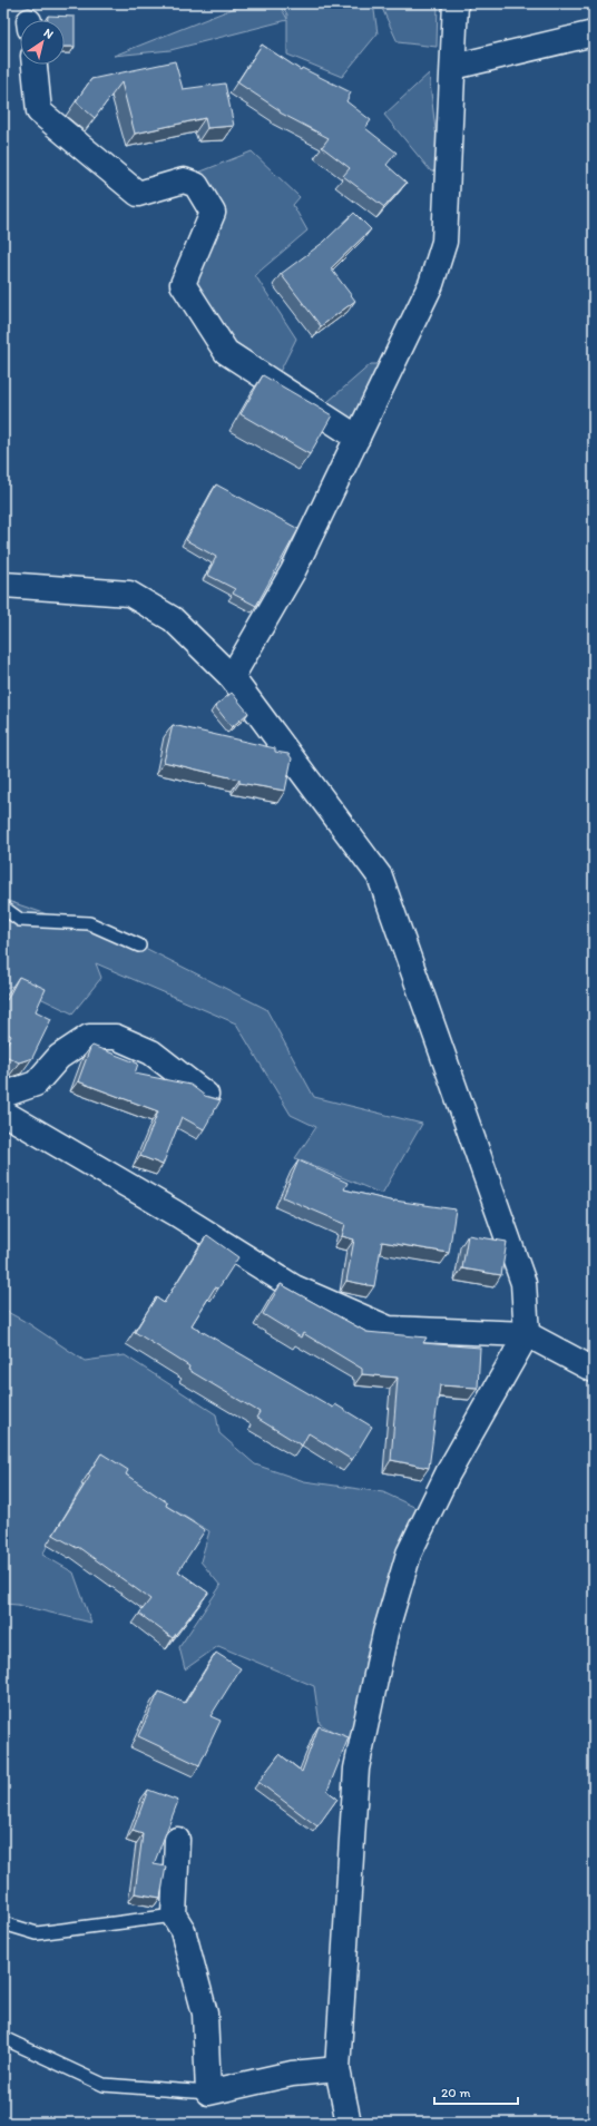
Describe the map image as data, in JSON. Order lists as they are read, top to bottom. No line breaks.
{"scale_bar":"20 m","north":"top right"}
